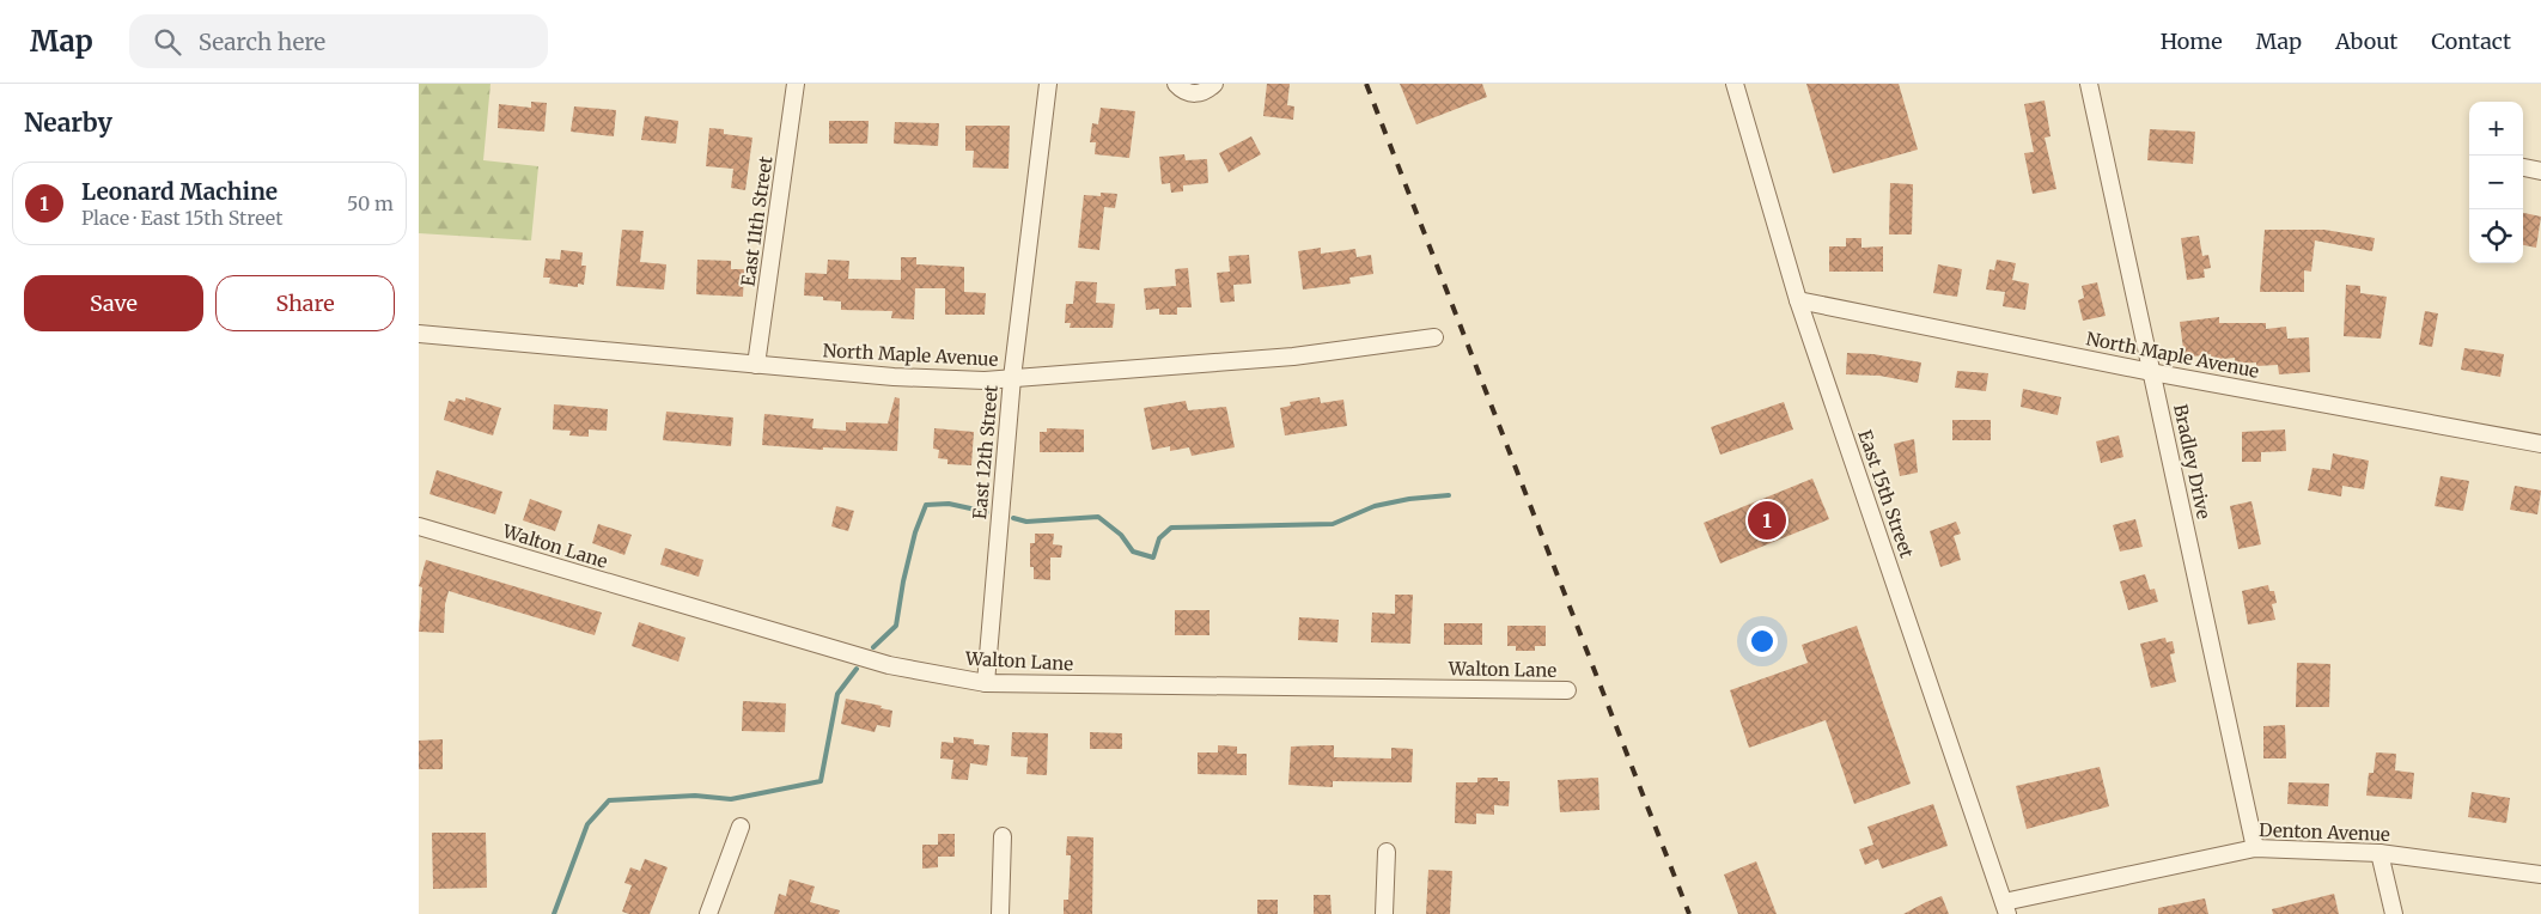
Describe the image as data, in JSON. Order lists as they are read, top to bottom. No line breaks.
{"streets":{"street":["East 11th Street","North Maple Avenue","East 12th Street","Bradley Drive","East 15th Street","Walton Lane","Denton Avenue"]},"crossings":[["East 11th Street","North Maple Avenue"],["North Maple Avenue","East 12th Street"],["North Maple Avenue","Bradley Drive"],["North Maple Avenue","East 15th Street"],["East 12th Street","Walton Lane"],["Bradley Drive","Denton Avenue"],["East 15th Street","Denton Avenue"]],"page":{"header":"Map","search":"Search here","nav":["Home","Map","About","Contact"],"heading":"Nearby","map_buttons":["+","−"],"list":[{"mark":"1","name":"Leonard Machine","note":"Place · East 15th Street","value":"50 m"}],"buttons":["Save","Share"],"pins":"1"}}
